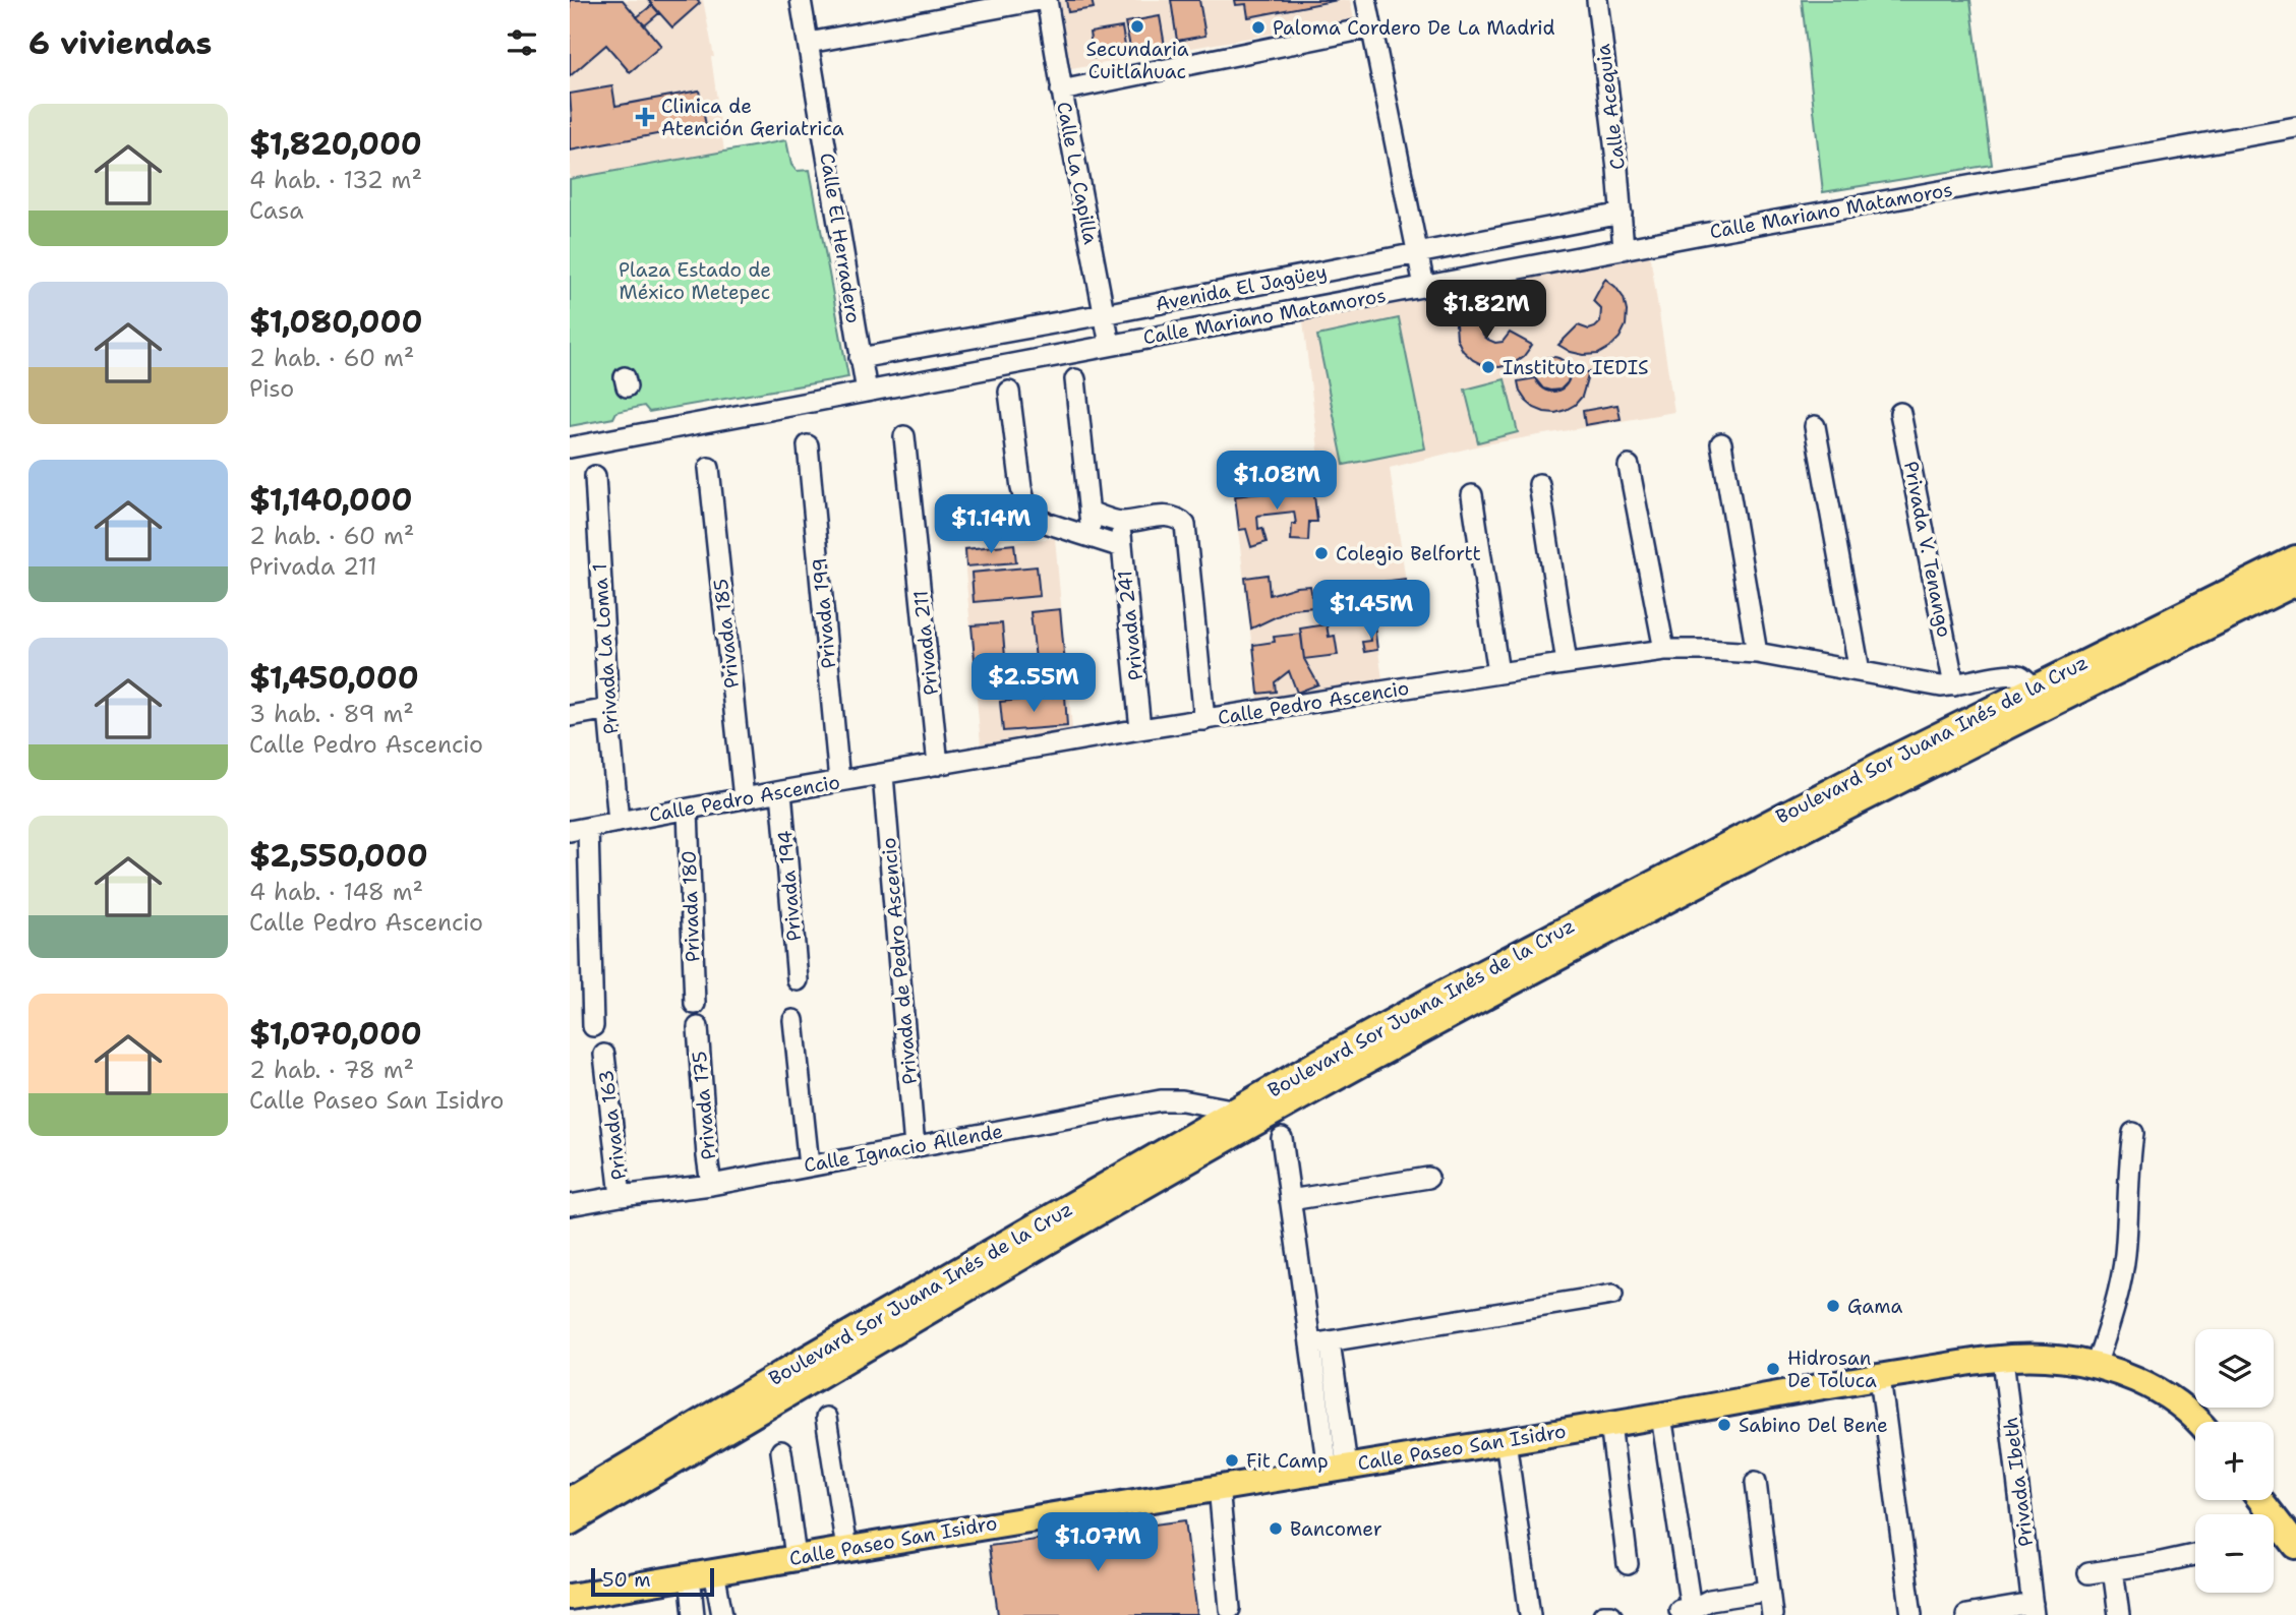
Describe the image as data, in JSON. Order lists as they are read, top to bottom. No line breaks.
{"streets":{"main road":["Boulevard Sor Juana Inés de la Cruz","Calle Paseo San Isidro"],"street":["Calle Acequia","Calle La Capilla","Calle Mariano Matamoros","Calle El Herradero","Avenida El Jagüey","Privada V. Tenango","Privada 199","Privada 241","Privada 185","Privada 211","Privada La Loma 1","Calle Pedro Ascencio","Privada 194","Privada 180","Privada de Pedro Ascencio","Privada 175","Privada 163","Calle Ignacio Allende","Privada Ibeth"]},"crossings":[["Calle Acequia","Calle Mariano Matamoros"],["Calle Acequia","Avenida El Jagüey"],["Calle La Capilla","Calle Mariano Matamoros"],["Calle La Capilla","Avenida El Jagüey"],["Calle Mariano Matamoros","Calle El Herradero"],["Calle El Herradero","Avenida El Jagüey"],["Privada V. Tenango","Calle Pedro Ascencio"],["Privada 199","Calle Pedro Ascencio"],["Privada 241","Calle Pedro Ascencio"],["Privada 185","Calle Pedro Ascencio"],["Privada 211","Calle Pedro Ascencio"],["Privada La Loma 1","Calle Pedro Ascencio"],["Calle Pedro Ascencio","Boulevard Sor Juana Inés de la Cruz"],["Calle Pedro Ascencio","Privada 194"],["Calle Pedro Ascencio","Privada 180"],["Calle Pedro Ascencio","Privada de Pedro Ascencio"],["Boulevard Sor Juana Inés de la Cruz","Calle Ignacio Allende"],["Privada de Pedro Ascencio","Calle Ignacio Allende"],["Privada 175","Calle Ignacio Allende"],["Privada 163","Calle Ignacio Allende"],["Calle Paseo San Isidro","Privada Ibeth"]],"parks":["Plaza Estado de México Metepec"],"places":{"other":["Secundaria Cuitlahuac","Paloma Cordero De La Madrid","Instituto IEDIS","Colegio Belfortt","Gama","Hidrosan De Toluca","Sabino Del Bene","Fit Camp","Bancomer"],"health":["Clinica de Atención Geriatrica"]},"scale_bar":"50 m","page":{"heading":"6 viviendas","list":[{"name":"$1,820,000","note":"4 hab. · 132 m² · Casa"},{"name":"$1,080,000","note":"2 hab. · 60 m² · Piso"},{"name":"$1,140,000","note":"2 hab. · 60 m² · Privada 211"},{"name":"$1,450,000","note":"3 hab. · 89 m² · Calle Pedro Ascencio"},{"name":"$2,550,000","note":"4 hab. · 148 m² · Calle Pedro Ascencio"},{"name":"$1,070,000","note":"2 hab. · 78 m² · Calle Paseo San Isidro"}],"price":["$1.82M","$1.08M","$1.14M","$1.45M","$2.55M","$1.07M"],"map_buttons":["+","−"],"scale":"50 m"}}
